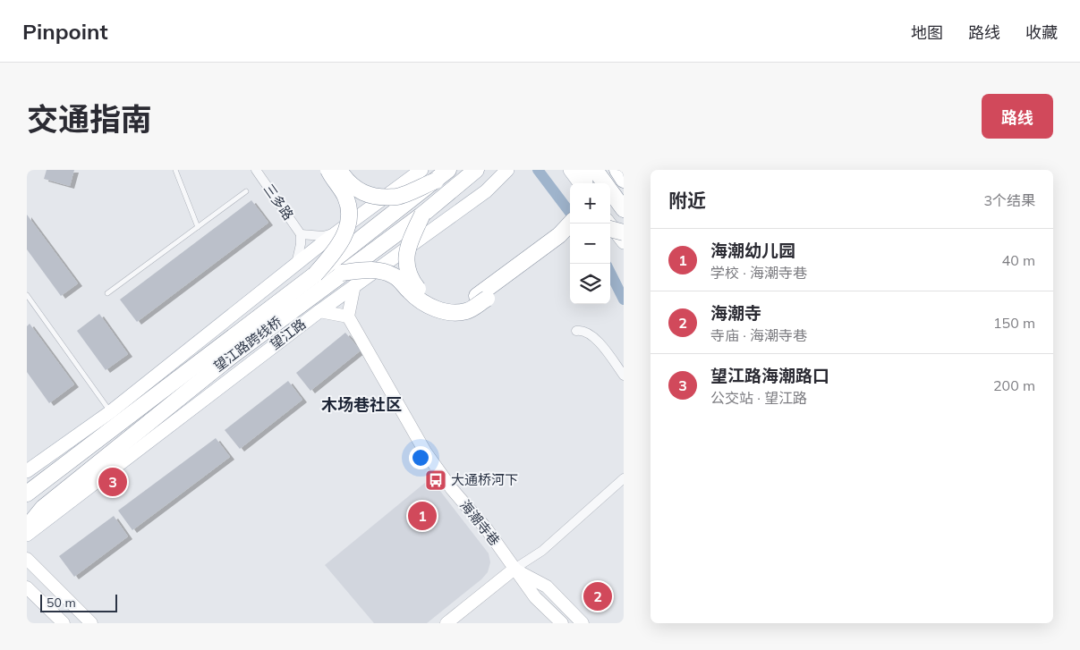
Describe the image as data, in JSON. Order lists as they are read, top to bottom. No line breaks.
{"streets":{"highway":["望江路跨线桥"],"main road":["望江路"],"street":["三多路","海潮寺巷"]},"districts":["木场巷社区"],"places":{"bus stop":["大通桥河下"]},"scale_bar":"50 m","page":{"header":"Pinpoint","nav":["地图","路线","收藏"],"title":"交通指南","buttons":"路线","heading":["附近","3个结果"],"map_buttons":["+","−"],"list":[{"mark":"1","name":"海潮幼儿园","note":"学校 · 海潮寺巷","value":"40 m"},{"mark":"2","name":"海潮寺","note":"寺庙 · 海潮寺巷","value":"150 m"},{"mark":"3","name":"望江路海潮路口","note":"公交站 · 望江路","value":"200 m"}],"pins":["3","1","2"],"scale":"50 m"}}
